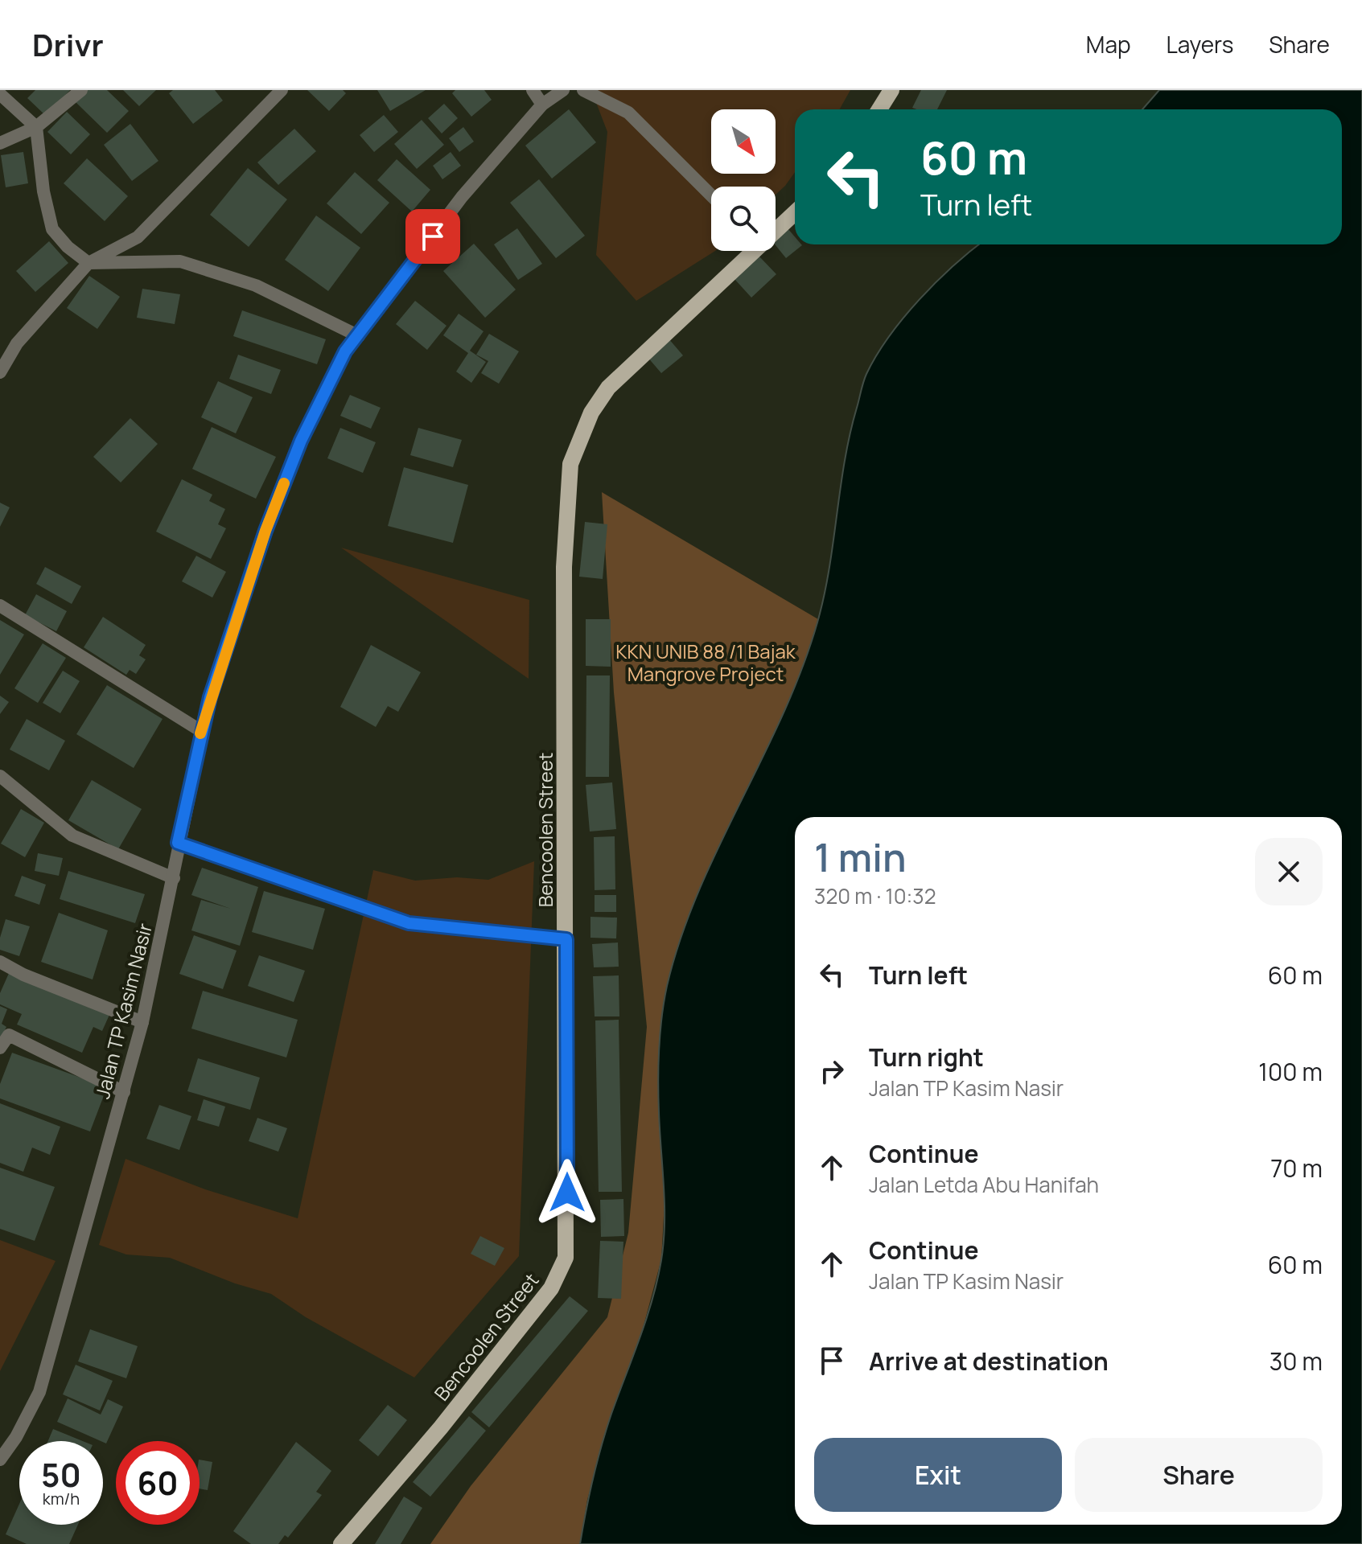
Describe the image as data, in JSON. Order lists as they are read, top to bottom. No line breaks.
{"streets":{"main road":["Bencoolen Street"],"street":["Jalan TP Kasim Nasir"]},"parks":["KKN UNIB 88 /1 Bajak Mangrove Project"],"north":"bottom right","page":{"header":"Drivr","nav":["Map","Layers","Share"],"turn":["60 m","Turn left"],"heading":["1 min","320 m · 10:32"],"list":[{"name":"Turn left","value":"60 m"},{"name":"Turn right","note":"Jalan TP Kasim Nasir","value":"100 m"},{"name":"Continue","note":"Jalan Letda Abu Hanifah","value":"70 m"},{"name":"Continue","note":"Jalan TP Kasim Nasir","value":"60 m"},{"name":"Arrive at destination","value":"30 m"}],"buttons":["Exit","Share"],"speed":"50 km/h","limit":"60"}}
